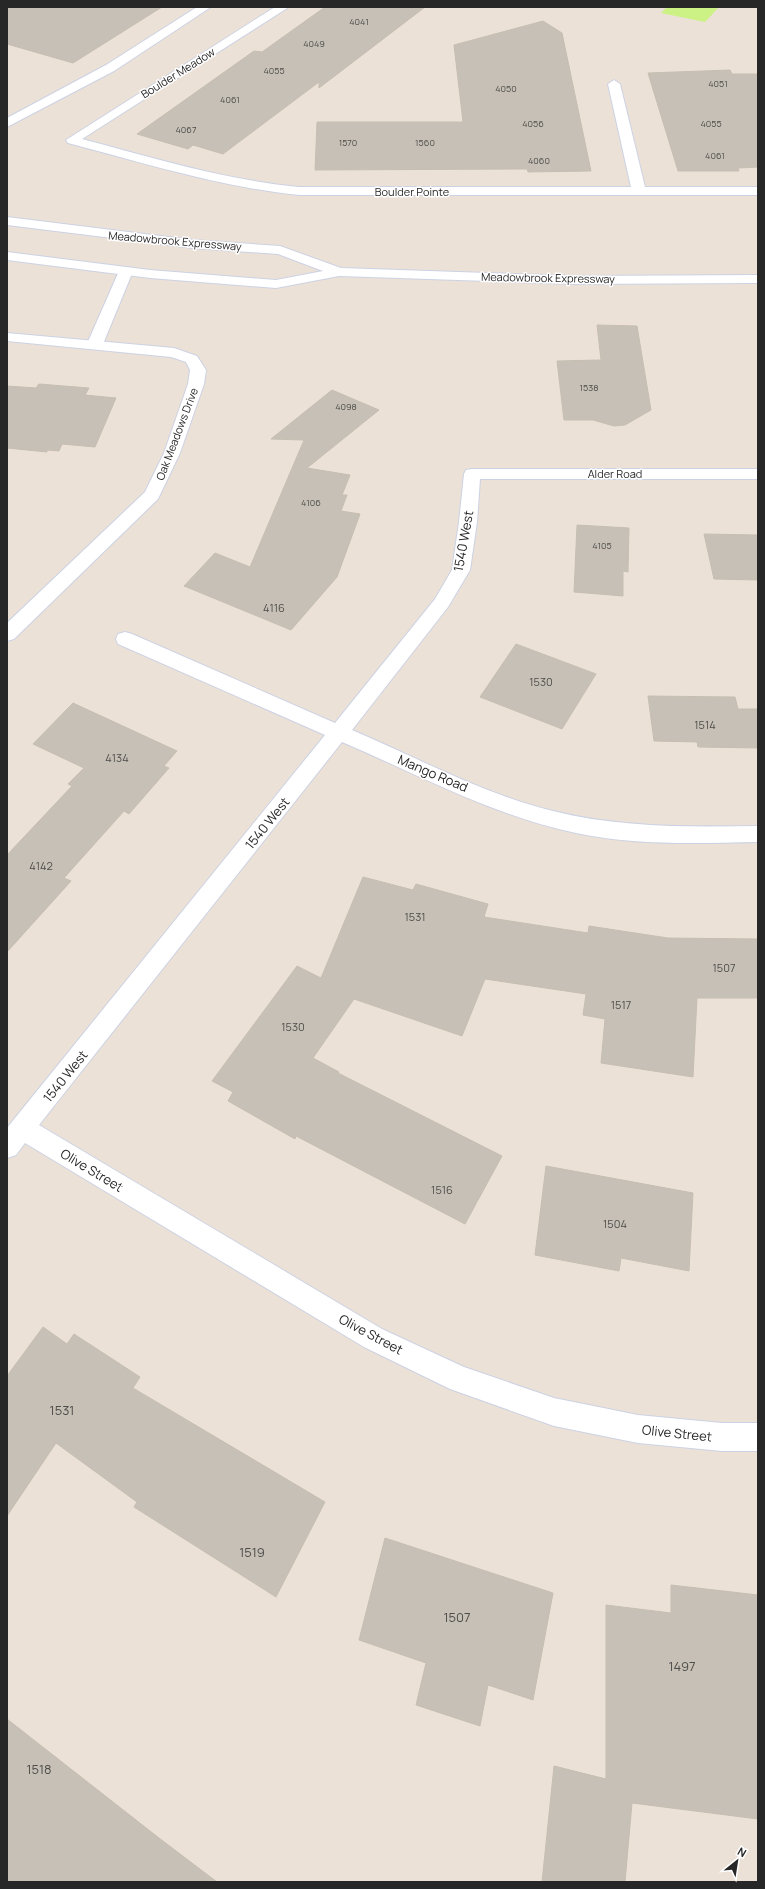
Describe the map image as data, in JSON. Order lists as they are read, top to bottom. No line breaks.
{"streets":{"street":["Boulder Meadow","Boulder Pointe","Meadowbrook Expressway","Oak Meadows Drive","Alder Road","1540 West","Mango Road","Olive Street"]},"crossings":[["Boulder Meadow","Boulder Pointe"],["Alder Road","1540 West"],["1540 West","Mango Road"],["1540 West","Olive Street"]],"house_numbers":["4041","4049","4055","4051","4050","4061","4056","4055","4067","1570","1560","4061","4060","1538","4098","4106","4105","4116","1530","1514","4134","4142","1531","1507","1517","1530","1516","1504","1531","1519","1507","1497","1518"],"north":"top right"}
